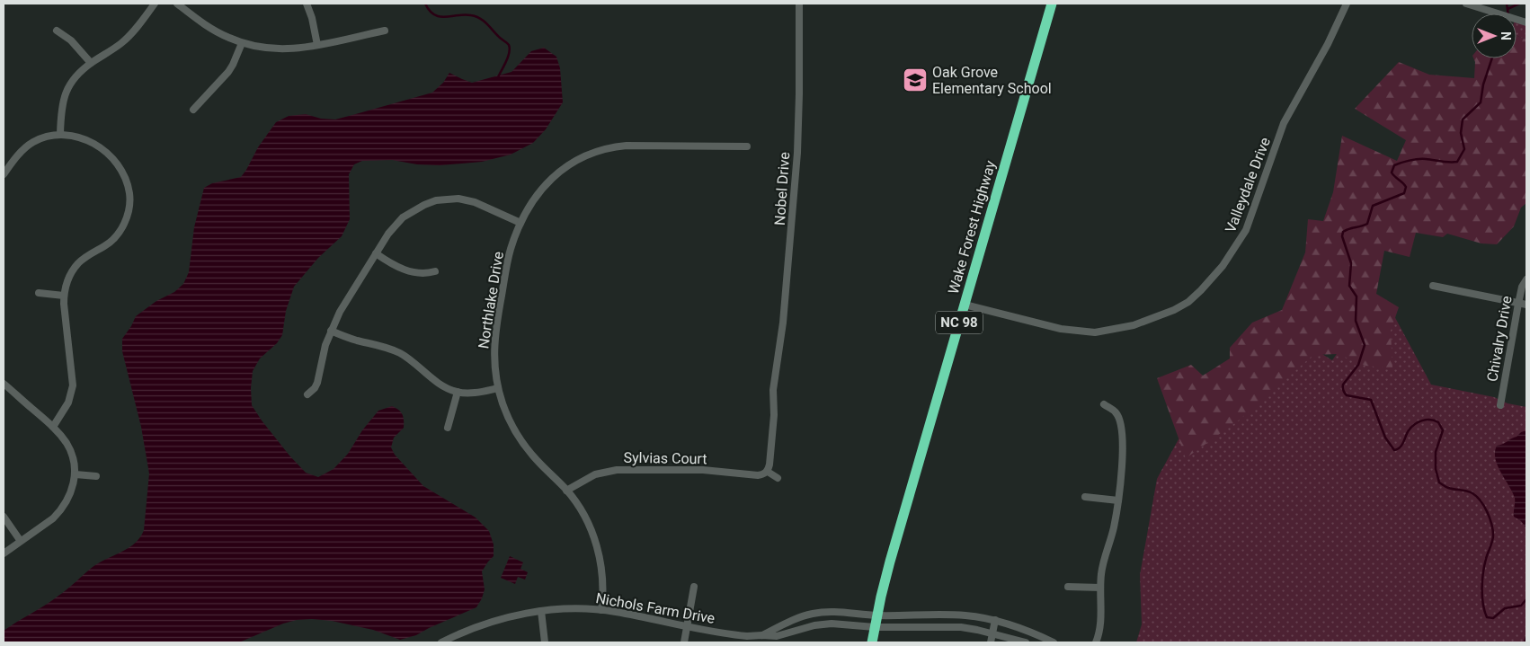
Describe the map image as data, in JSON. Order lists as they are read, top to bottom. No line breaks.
{"streets":{"highway":["Wake Forest Highway","NC 98"],"street":["Valleydale Drive","Nobel Drive","Northlake Drive","Chivalry Drive","Sylvias Court","Nichols Farm Drive"]},"crossings":[["Valleydale Drive","Wake Forest Highway"],["Nobel Drive","Sylvias Court"],["Wake Forest Highway","Nichols Farm Drive"],["Northlake Drive","Sylvias Court"],["Northlake Drive","Nichols Farm Drive"]],"places":{"school or university":["Oak Grove Elementary School"]},"north":"right"}
